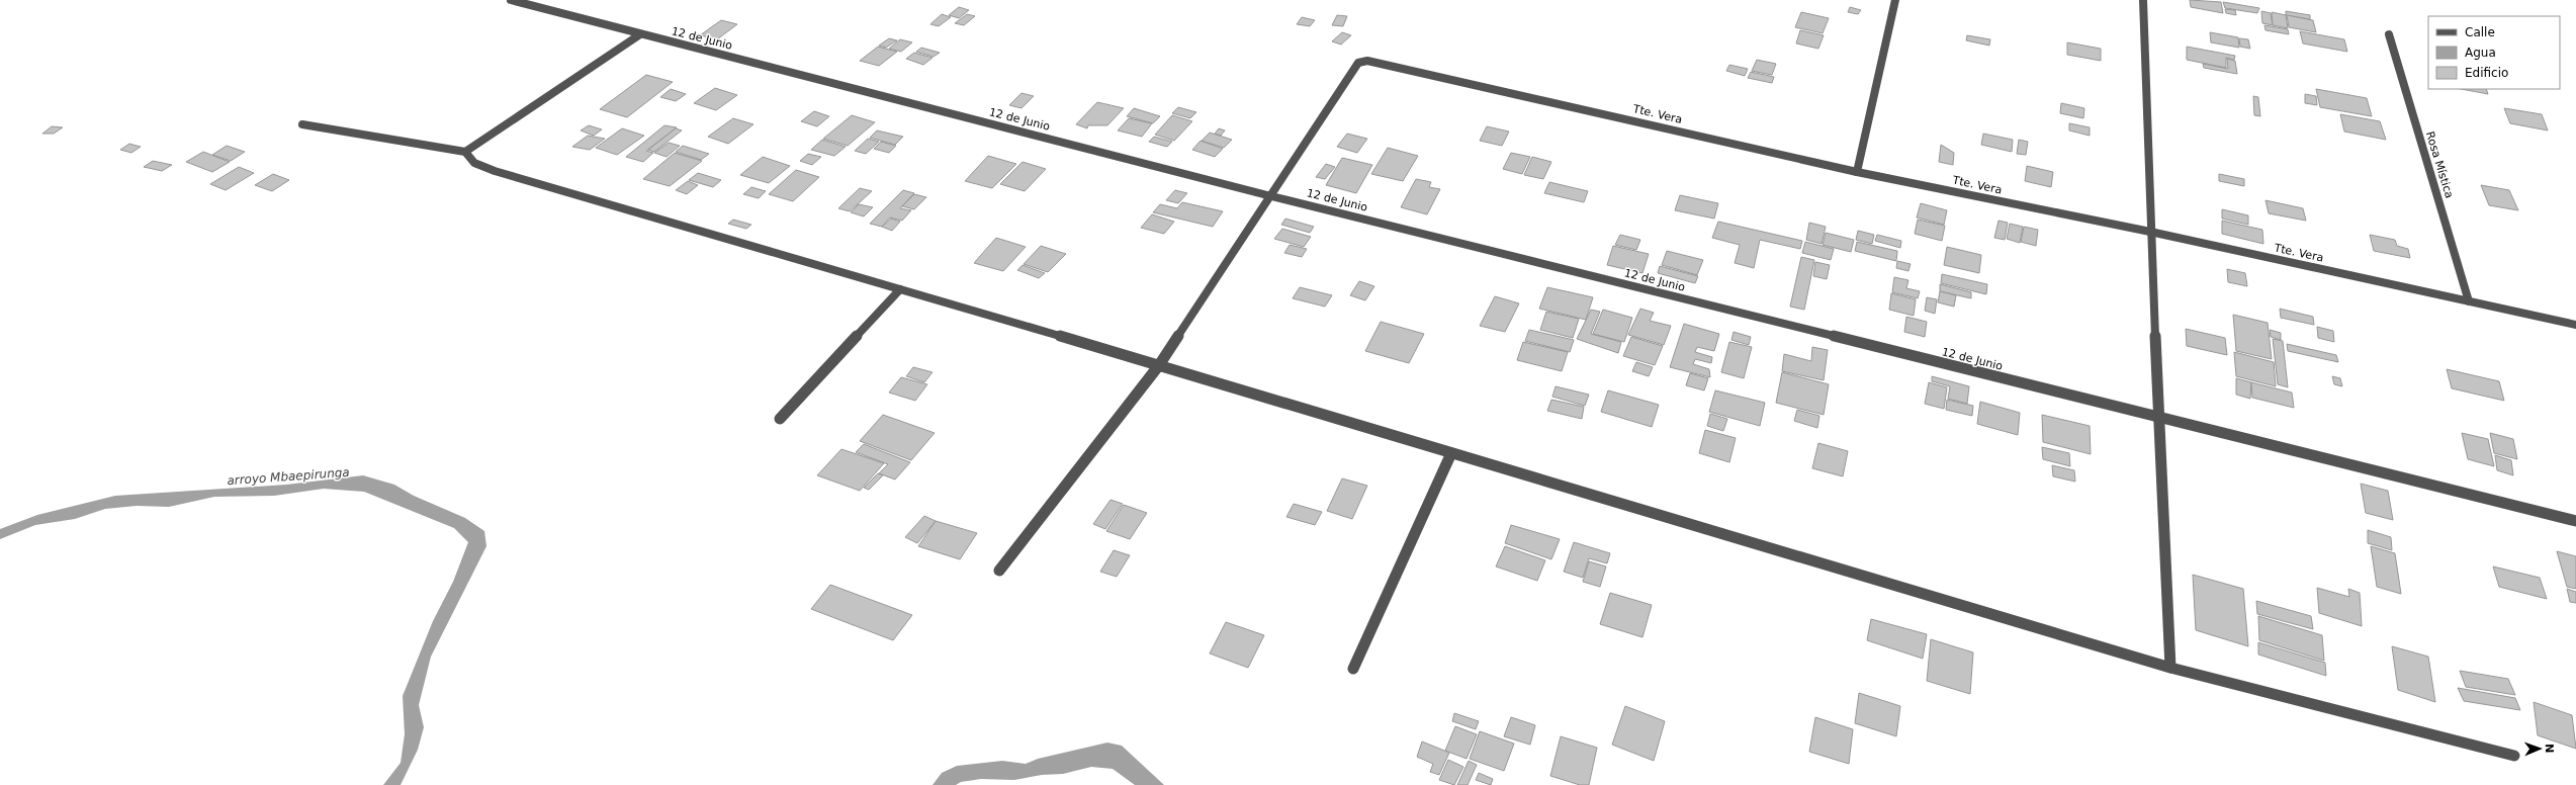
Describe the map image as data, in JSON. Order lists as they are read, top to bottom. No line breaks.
{"streets":{"street":["12 de Junio","Tte. Vera","Rosa Mística"]},"crossings":[["12 de Junio","Tte. Vera"],["Tte. Vera","Rosa Mística"]],"water":["arroyo Mbaepirunga"],"legend":["Calle","Agua","Edificio"],"north":"right"}
